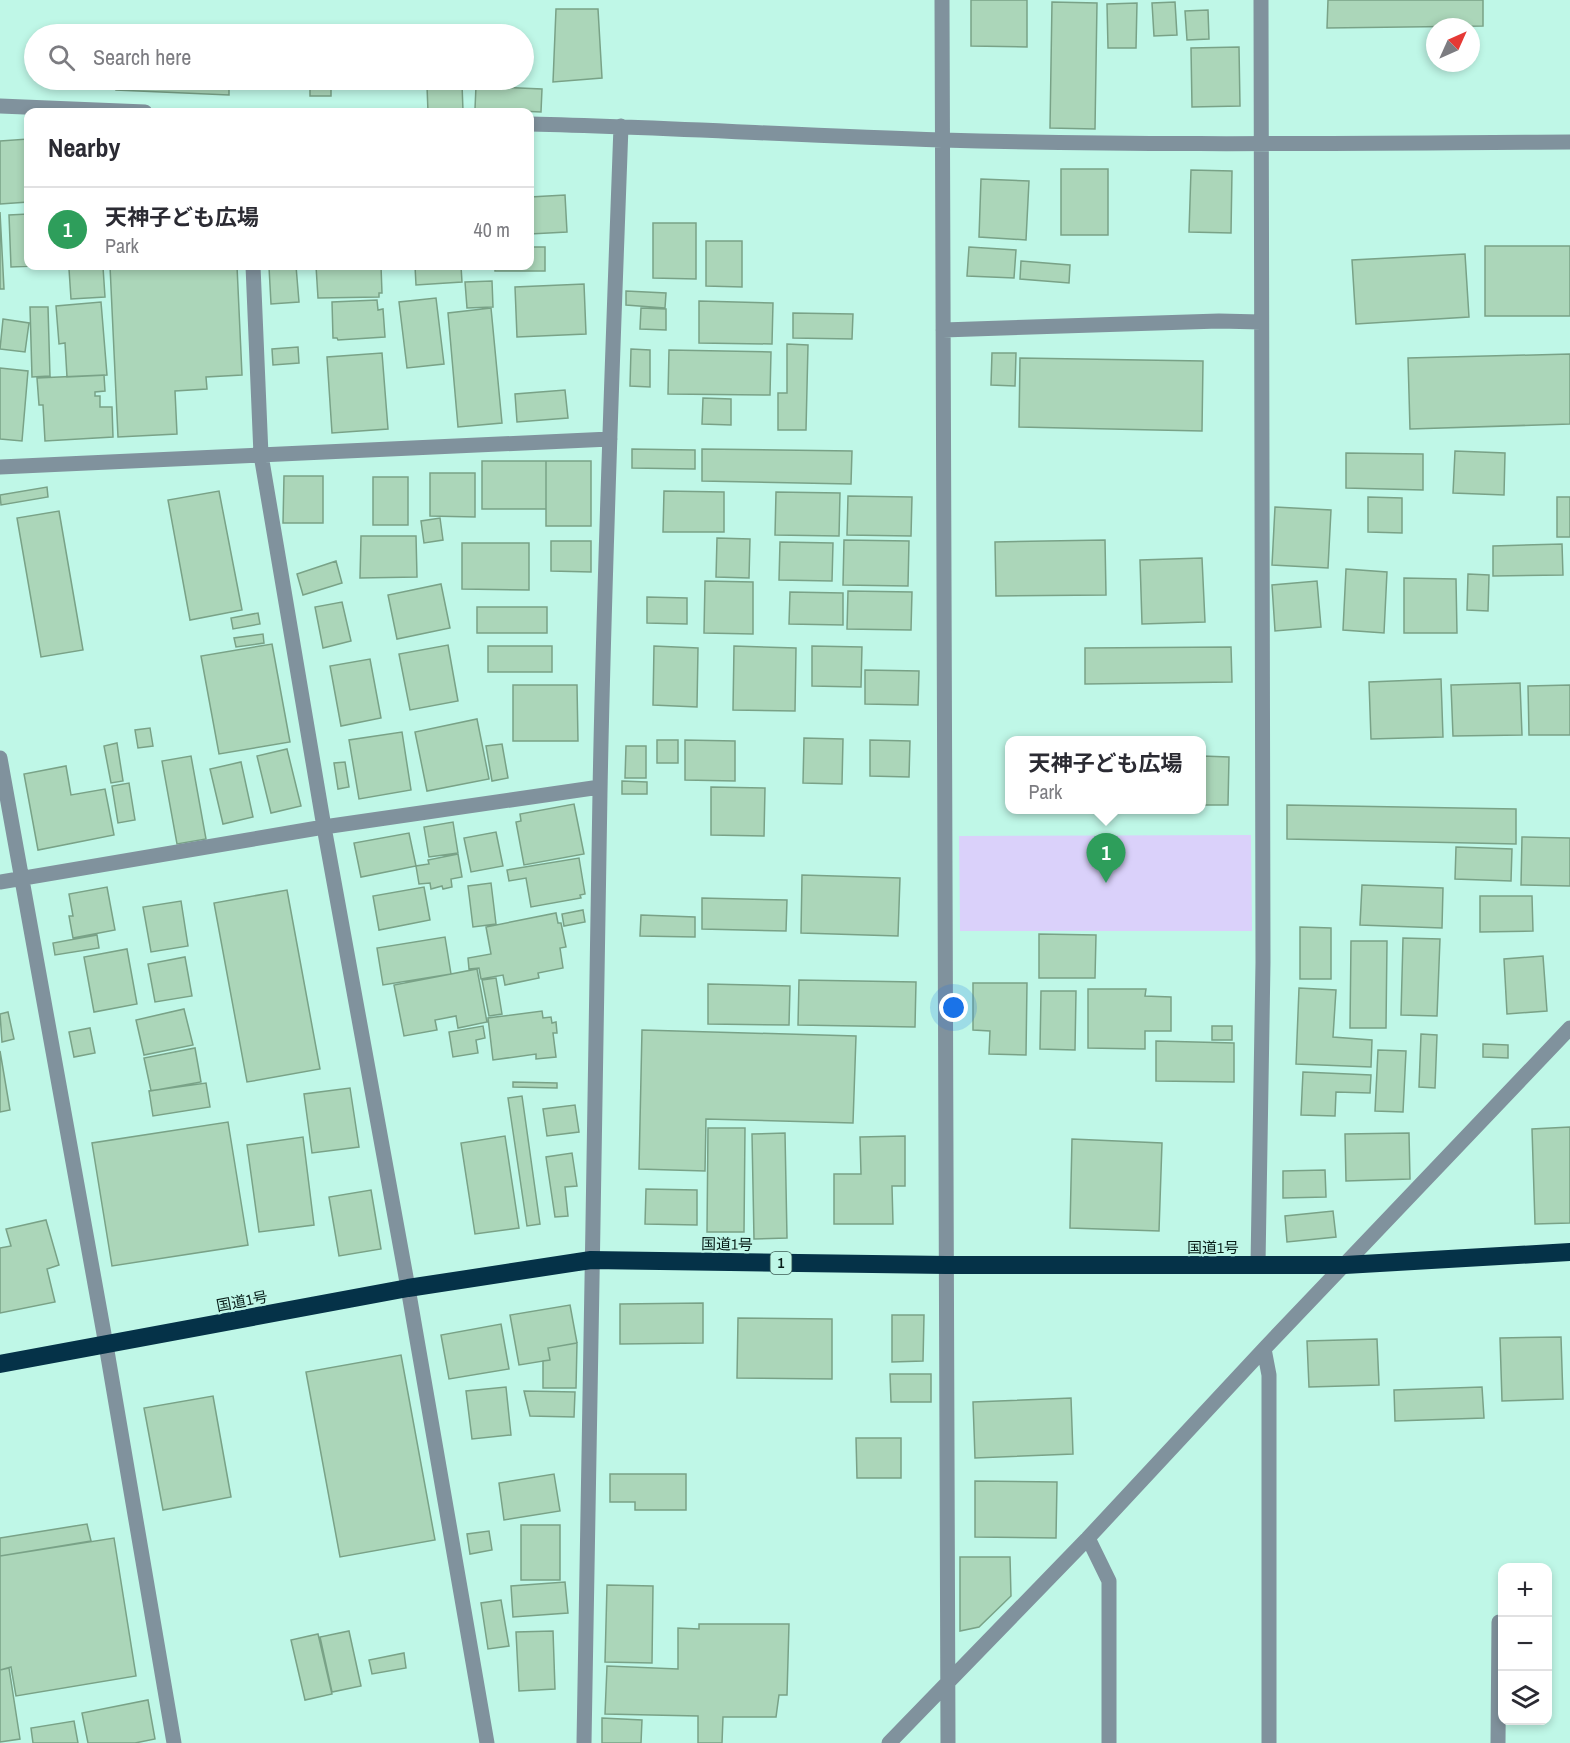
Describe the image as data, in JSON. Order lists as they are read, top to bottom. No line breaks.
{"streets":{"highway":["国道1号","1"]},"north":"top right","page":{"search":"Search here","heading":"Nearby","list":[{"mark":"1","name":"天神子ども広場","note":"Park","value":"40 m"}],"popup":["天神子ども広場","Park"],"pins":"1","map_buttons":["+","−"]}}
